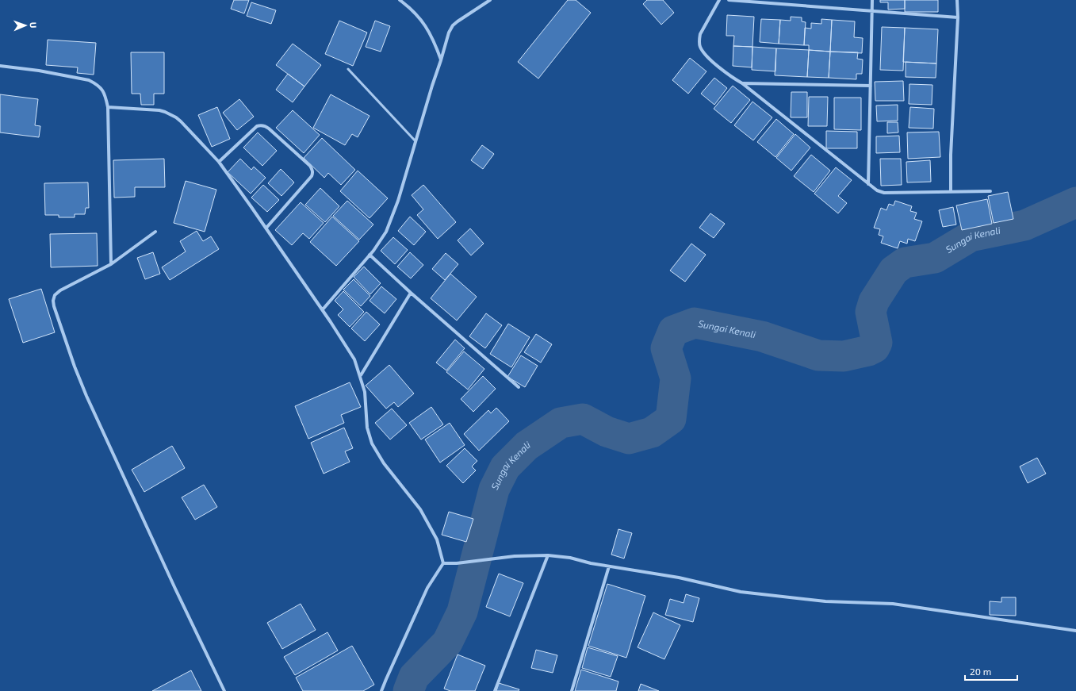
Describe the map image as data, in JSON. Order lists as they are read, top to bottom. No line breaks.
{"water":["Sungai Kenali"],"scale_bar":"20 m","north":"right"}
